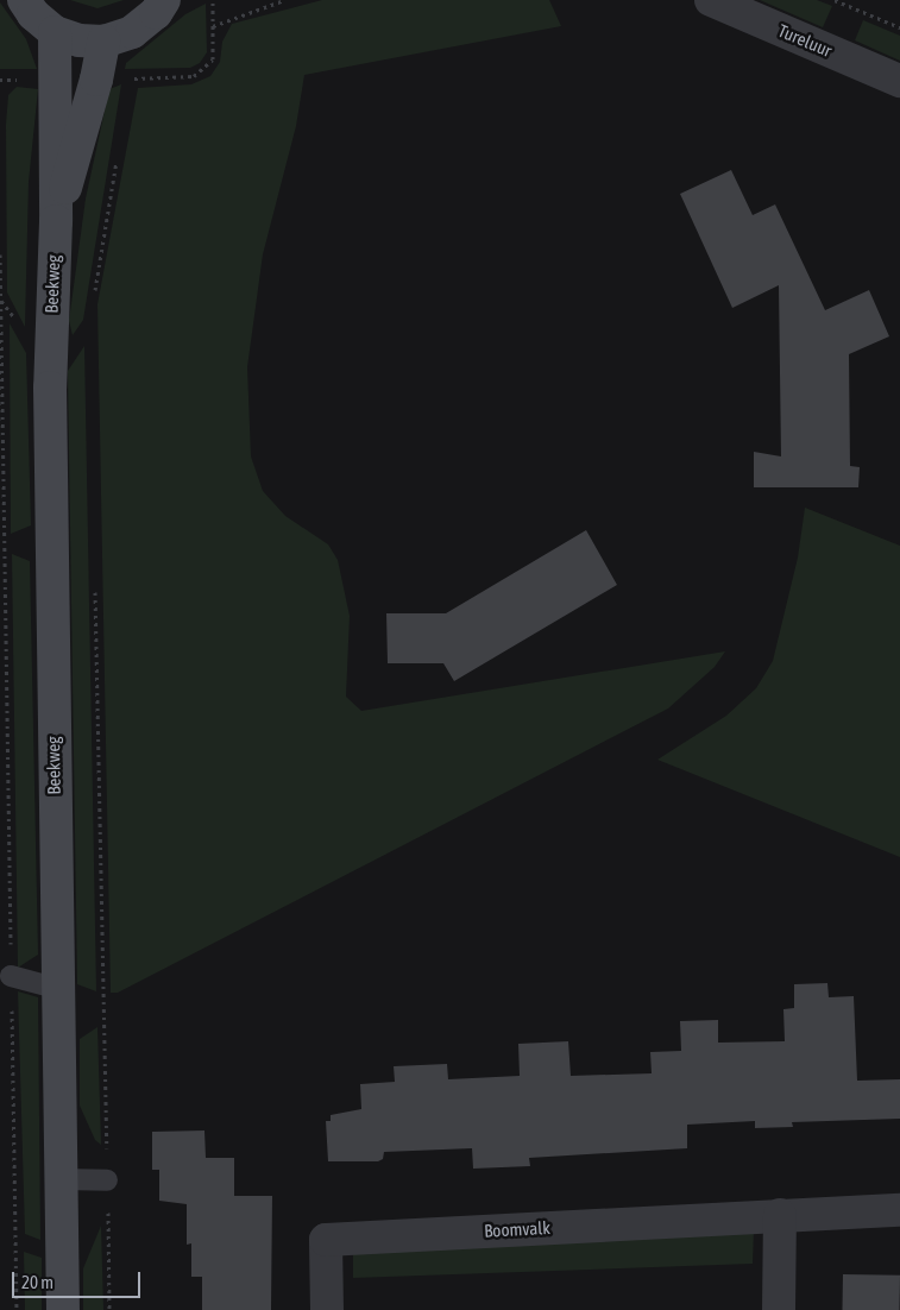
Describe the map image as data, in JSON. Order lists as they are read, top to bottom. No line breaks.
{"streets":{"main road":["Beekweg"],"street":["Tureluur","Boomvalk"]},"scale_bar":"20 m"}
